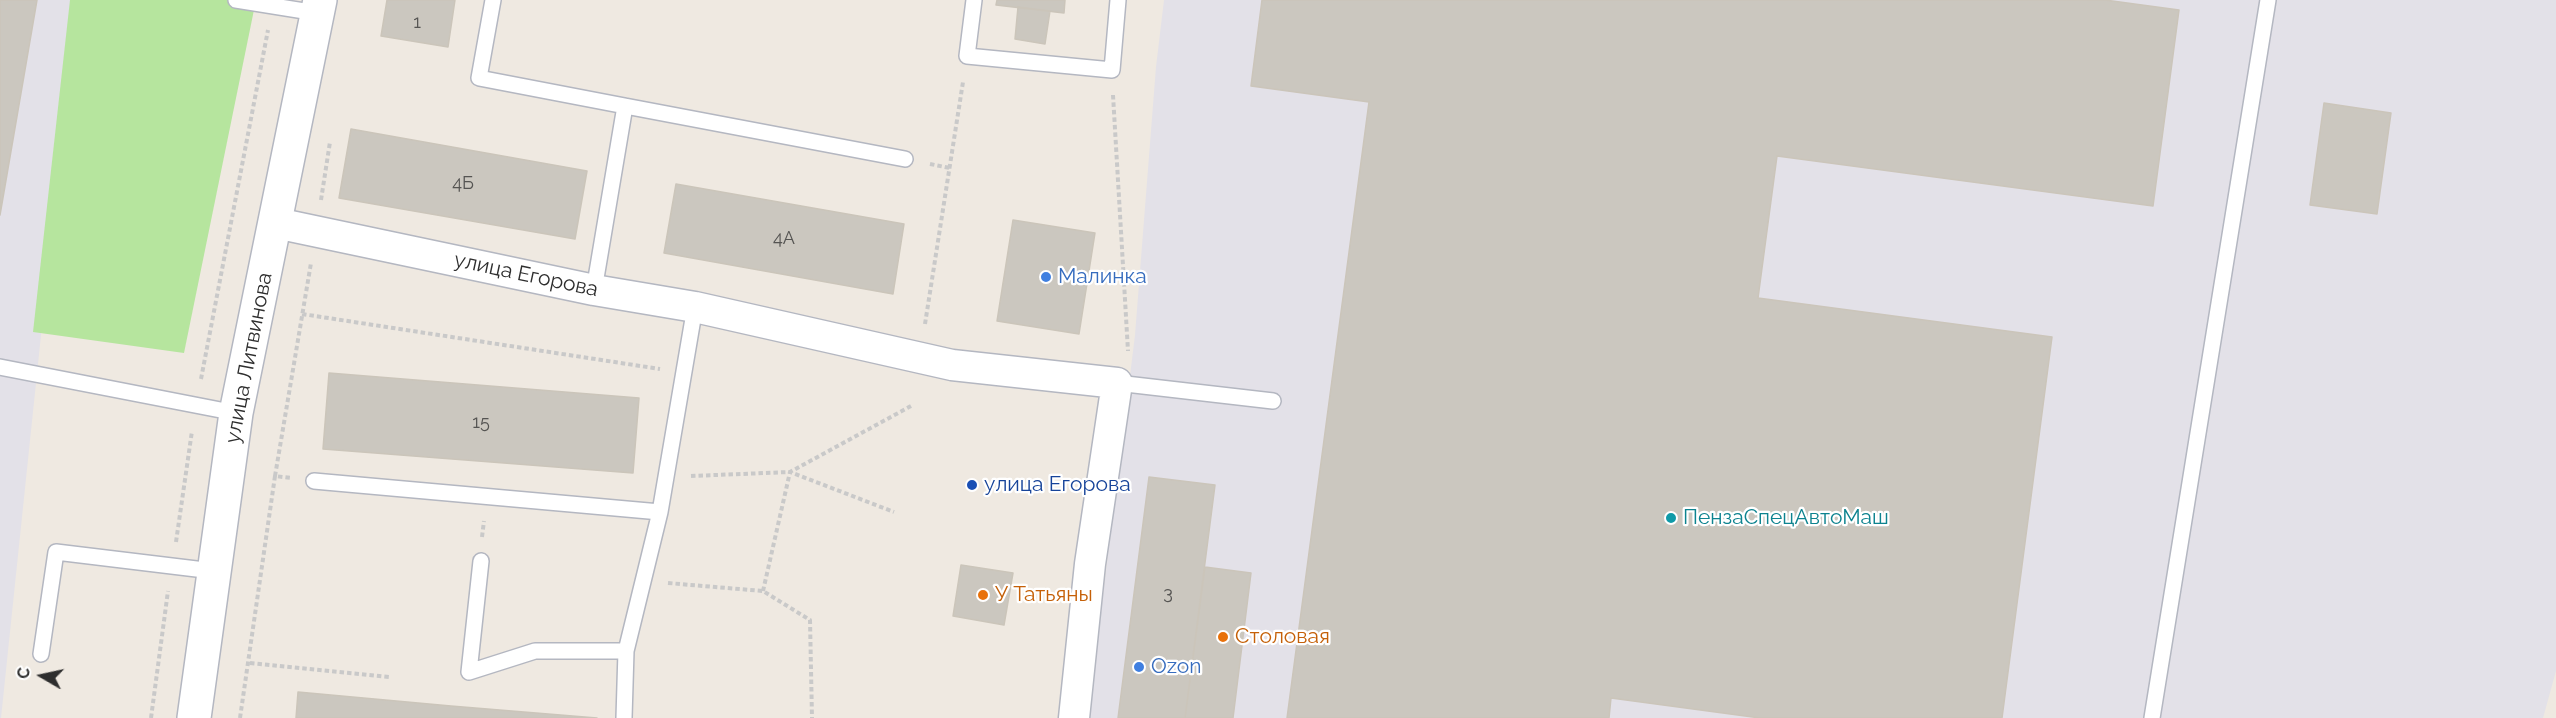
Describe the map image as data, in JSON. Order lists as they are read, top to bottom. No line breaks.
{"streets":{"main road":["улица Литвинова"],"street":["улица Егорова"]},"crossings":[["улица Егорова","улица Литвинова"]],"places":["Малинка","улица Егорова","ПензаСпецАвтоМаш","У Татьяны","Столовая","Ozon"],"house_numbers":["1","4Б","4А","15","3"],"north":"left"}
